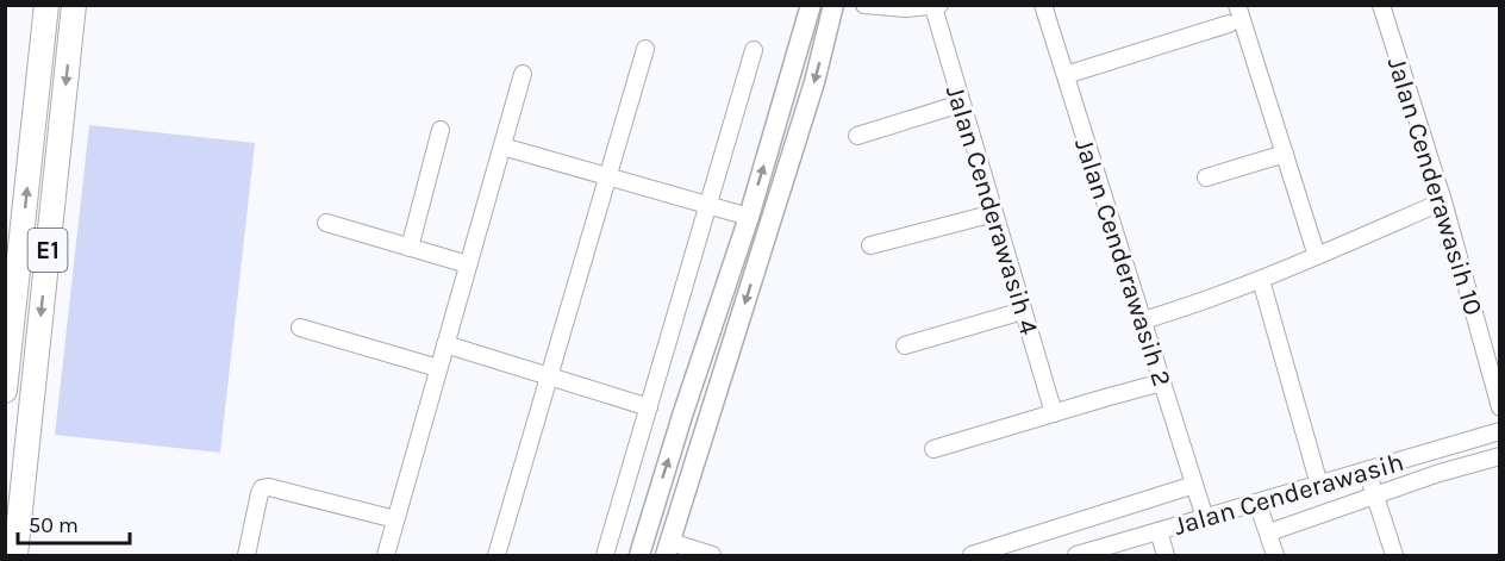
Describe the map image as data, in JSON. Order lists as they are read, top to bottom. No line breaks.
{"streets":{"highway":["E1"],"street":["Jalan Cenderawasih 10","Jalan Cenderawasih 4","Jalan Cenderawasih 2","Jalan Cenderawasih"]},"crossings":[["Jalan Cenderawasih 2","Jalan Cenderawasih"]],"scale_bar":"50 m"}
